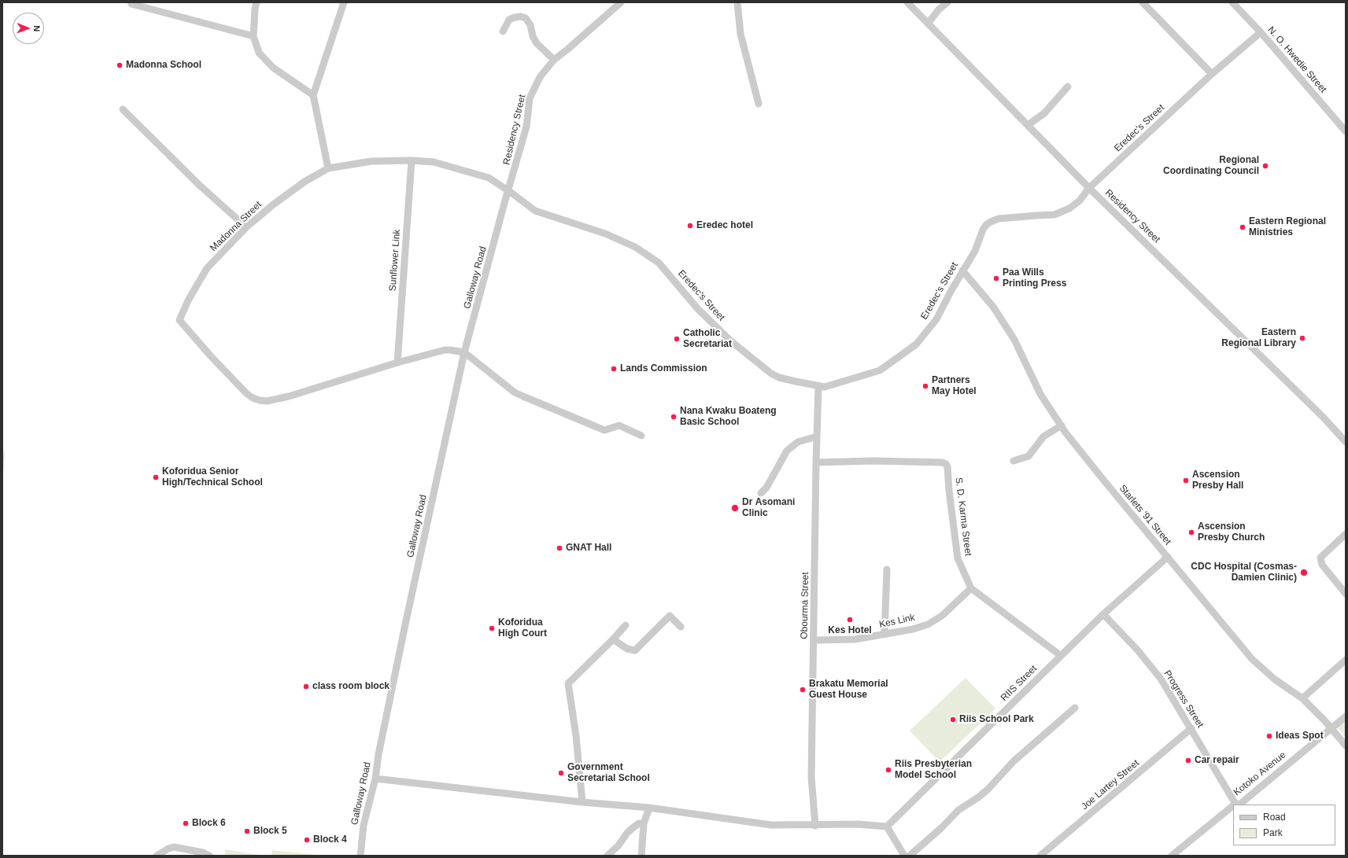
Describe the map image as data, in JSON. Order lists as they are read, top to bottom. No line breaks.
{"streets":{"street":["N. O. Hwedie Street","Eredec's Street","Residency Street","Madonna Street","Sunflower Link","Galloway Road","Starlets '91 Street","S. D. Karma Street","Obourma Street","Kes Link","RIIS Street","Progress Street","Kotoko Avenue","Joe Lartey Street"]},"crossings":[["N. O. Hwedie Street","Eredec's Street"],["Eredec's Street","Residency Street"],["Eredec's Street","Madonna Street"],["Eredec's Street","Starlets '91 Street"],["Eredec's Street","Obourma Street"],["Residency Street","Madonna Street"],["Residency Street","Galloway Road"],["Madonna Street","Sunflower Link"],["Starlets '91 Street","RIIS Street"],["Starlets '91 Street","Kotoko Avenue"],["S. D. Karma Street","Obourma Street"],["S. D. Karma Street","Kes Link"],["S. D. Karma Street","RIIS Street"],["Obourma Street","Kes Link"],["RIIS Street","Progress Street"],["Progress Street","Kotoko Avenue"],["Progress Street","Joe Lartey Street"]],"places":["Madonna School","Regional Coordinating Council","Eredec hotel","Eastern Regional Ministries","Paa Wills Printing Press","Eastern Regional Library","Catholic Secretariat","Lands Commission","Partners May Hotel","Nana Kwaku Boateng Basic School","Koforidua Senior High/Technical School","Ascension Presby Hall","Dr Asomani Clinic","Ascension Presby Church","GNAT Hall","CDC Hospital (Cosmas- Damien Clinic)","Kes Hotel","Koforidua High Court","class room block","Brakatu Memorial Guest House","Riis School Park","Ideas Spot","Car repair","Riis Presbyterian Model School","Government Secretarial School","Block 6","Block 5","Block 4"],"legend":["Road","Park"],"north":"right"}
